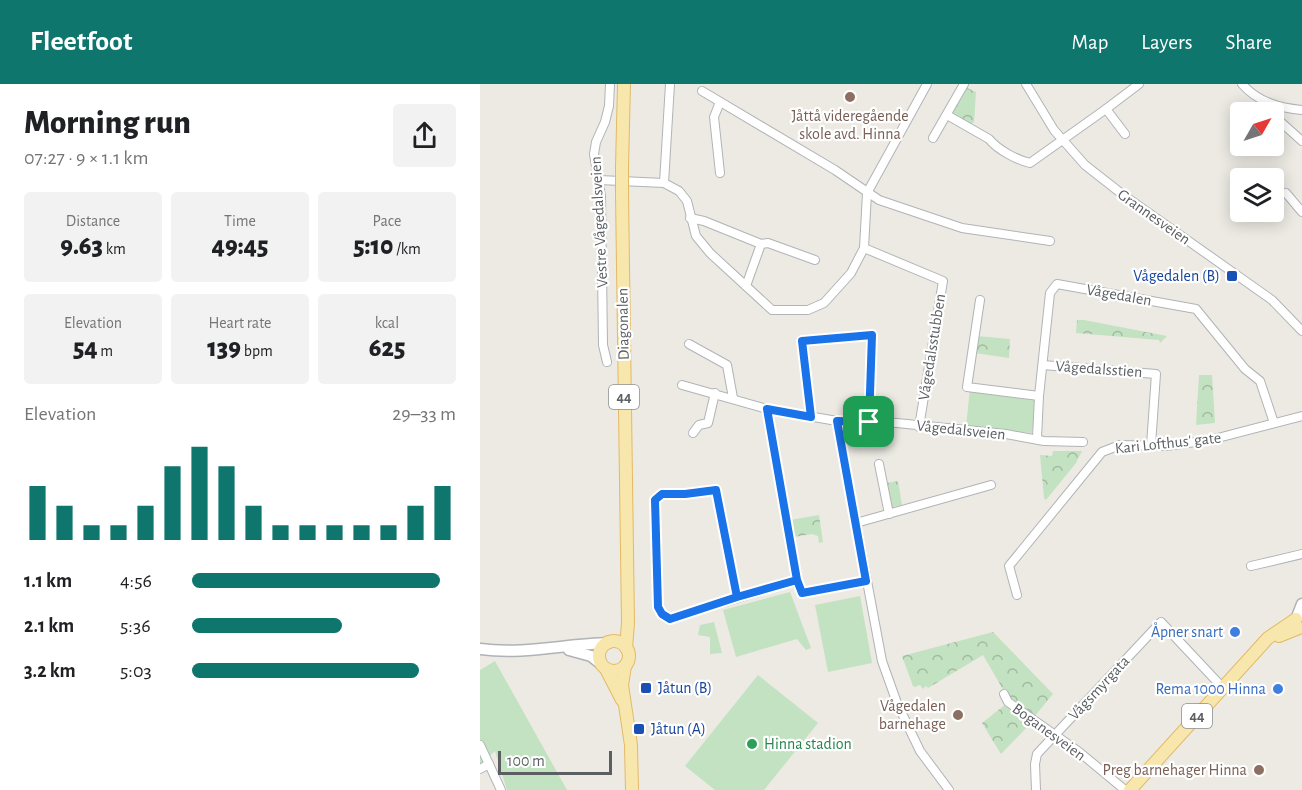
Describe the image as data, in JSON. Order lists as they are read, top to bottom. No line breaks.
{"streets":{"main road":["Diagonalen","44"],"street":["Grannesveien","Vestre Vågedalsveien","Vågedalen","Vågedalsstubben","Vågedalsstien","Vågedalsveien","Kari Lofthus' gate","Vågsmyrgata","Boganesveien"]},"crossings":[["Vågedalen","Vågedalsstien"],["Vågedalen","Vågedalsveien"],["Vågedalen","Kari Lofthus' gate"],["Diagonalen","44"],["Vågedalsstubben","Vågedalsveien"],["Vågedalsstien","Kari Lofthus' gate"],["44","Vågsmyrgata"],["Vågsmyrgata","Boganesveien"]],"places":{"other":["Jåttå videregående skole avd. Hinna","Åpner snart","Rema 1000 Hinna","Vågedalen barnehage","Hinna stadion","Preg barnehager Hinna"],"transit":["Vågedalen (B)","Jåtun (B)","Jåtun (A)"]},"scale_bar":"100 m","north":"top right","page":{"header":"Fleetfoot","nav":["Map","Layers","Share"],"heading":["Morning run","07:27 · 9 × 1.1 km"],"stats":[["Distance","9.63 km"],["Time","49:45"],["Pace","5:10 /km"],["Elevation","54 m"],["Heart rate","139 bpm"],["kcal","625"]],"chart":["Elevation","29–33 m"],"list":[{"name":"1.1 km","note":"4:56"},{"name":"2.1 km","note":"5:36"},{"name":"3.2 km","note":"5:03"}],"scale":"100 m"}}
